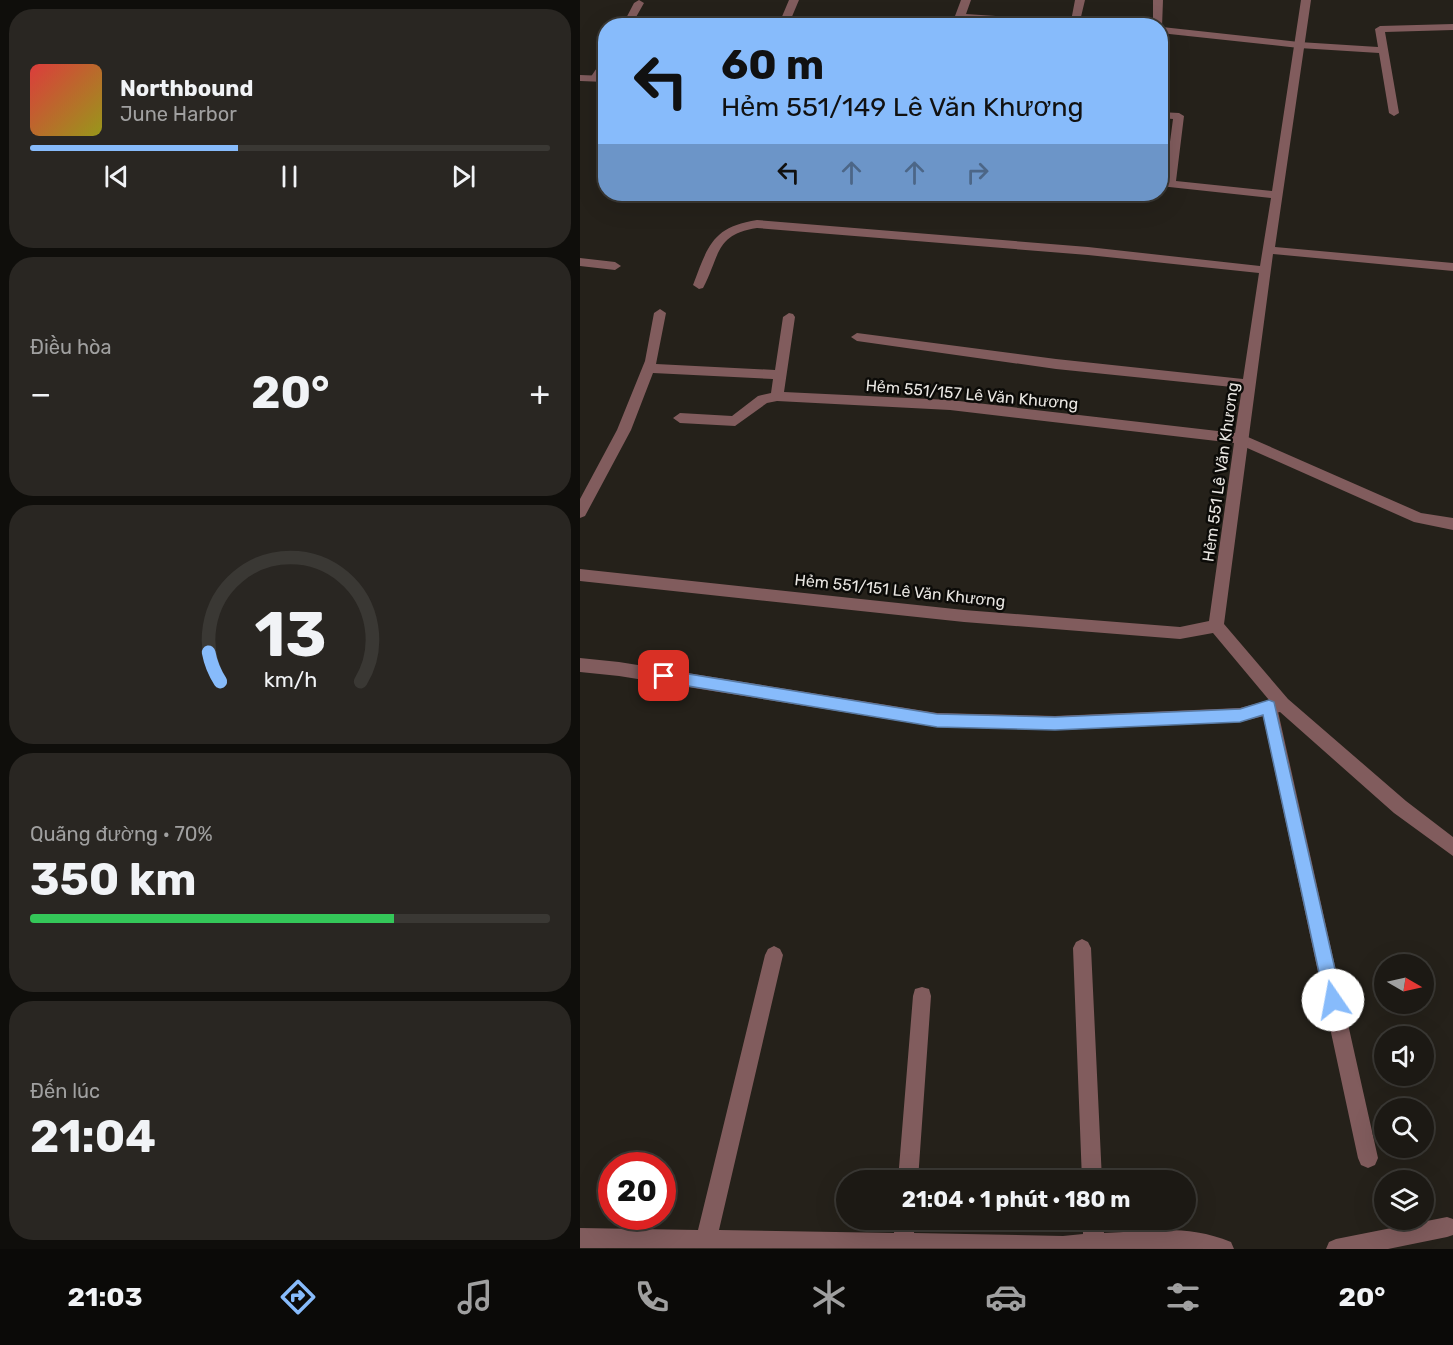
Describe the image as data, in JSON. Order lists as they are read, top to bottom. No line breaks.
{"streets":{"street":["Hẻm 551/157 Lê Văn Khương","Hẻm 551 Lê Văn Khương","Hẻm 551/151 Lê Văn Khương"]},"crossings":[["Hẻm 551/157 Lê Văn Khương","Hẻm 551 Lê Văn Khương"],["Hẻm 551 Lê Văn Khương","Hẻm 551/151 Lê Văn Khương"]],"north":"right","page":{"turn":["60 m","Hẻm 551/149 Lê Văn Khương"],"song":["Northbound","June Harbor"],"tile":["Điều hòa",["Quãng đường · 70%","350 km"],["Đến lúc","21:04"]],"heat":["−","20°","+"],"limit":"20","trip":"21:04 · 1 phút · 180 m","tabs":["21:03","20°"],"gauge":["13","km/h"]}}
